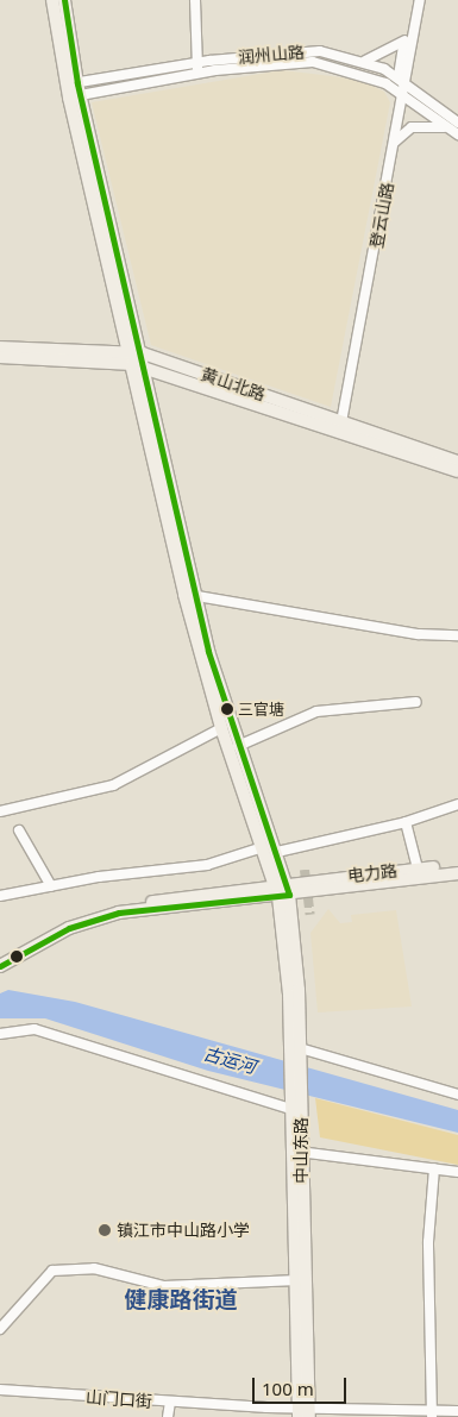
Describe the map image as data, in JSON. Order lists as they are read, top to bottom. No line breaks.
{"streets":{"main road":["黄山北路","电力路","中山东路"],"street":["润州山路","登云山路","山门口街"]},"crossings":[["润州山路","登云山路"],["登云山路","黄山北路"],["电力路","中山东路"],["中山东路","山门口街"]],"districts":["健康路街道"],"water":["古运河"],"places":["三官塘","镇江市中山路小学"],"scale_bar":"100 m"}
